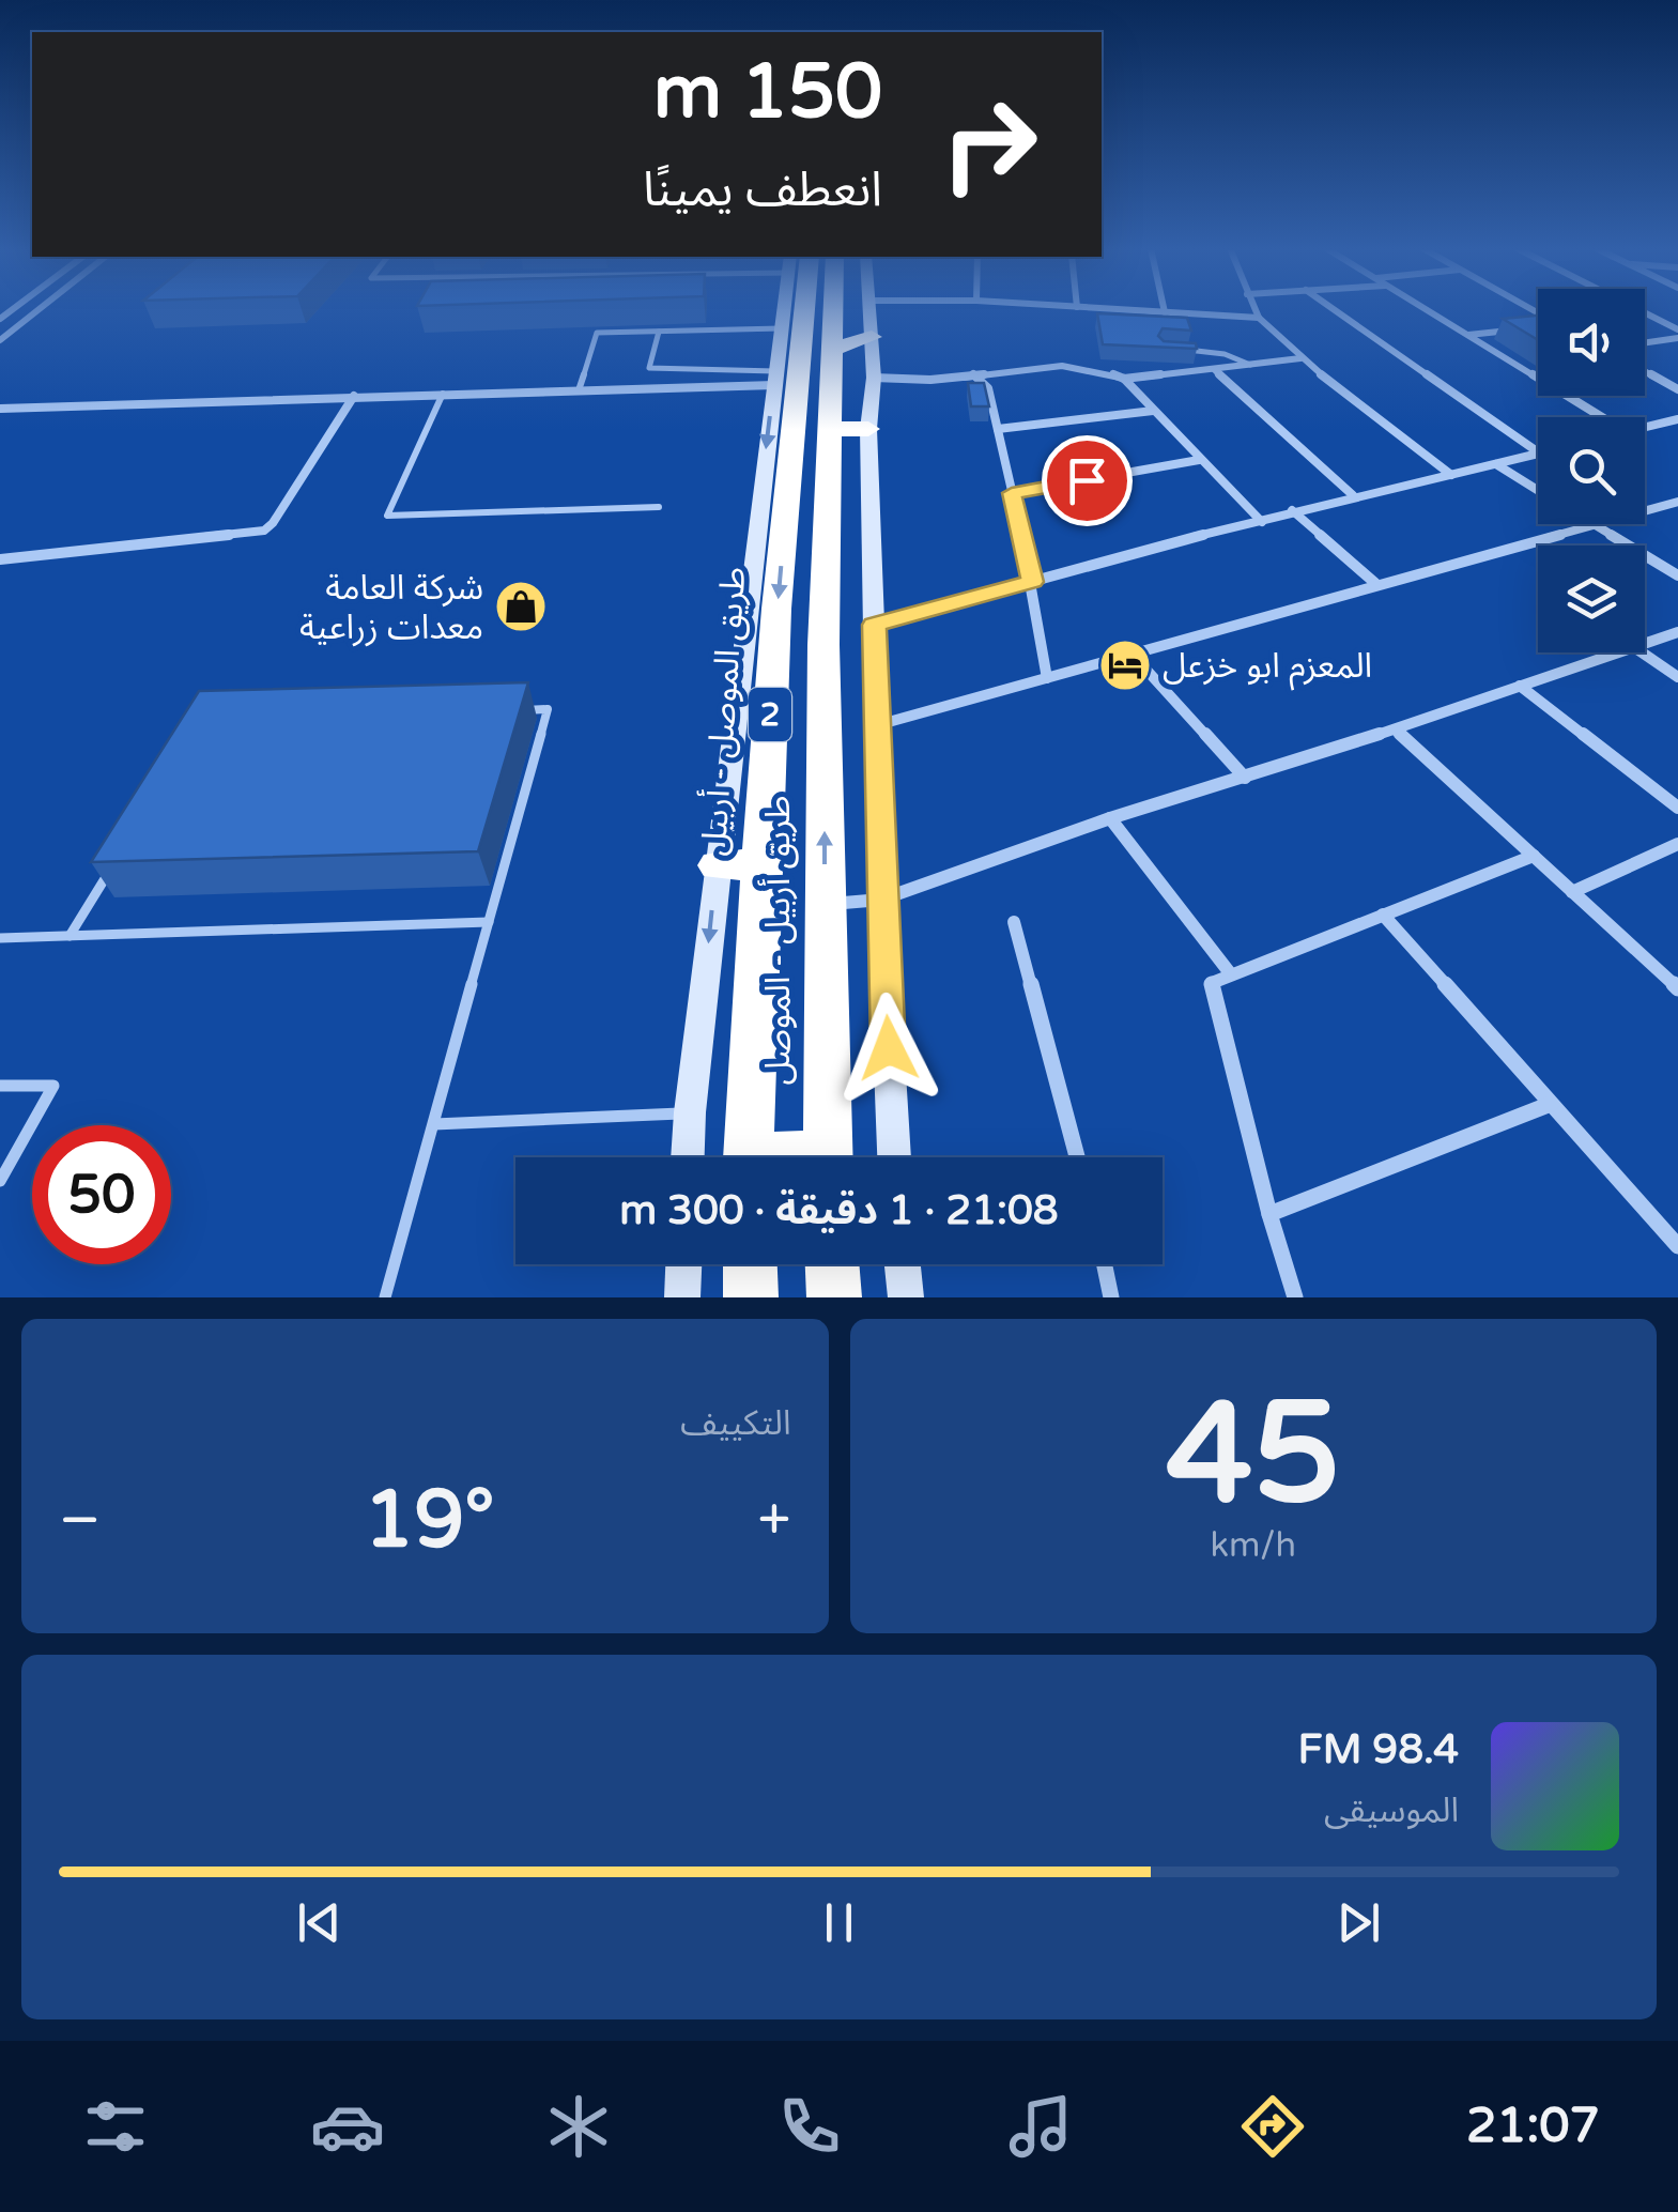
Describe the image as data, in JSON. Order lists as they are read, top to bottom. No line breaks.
{"streets":{"highway":["طريق الموصل - أربيل","2","طريق أربيل - الموصل"]},"one_way":["طريق الموصل - أربيل","طريق أربيل - الموصل"],"places":{"shop":["شركة العامة معدات زراعية"],"hotel":["المعزم ابو خزعل"]},"page":{"turn":["150 m","انعطف يمينًا"],"limit":"50","trip":"21:08 · 1 دقيقة · 300 m","tile":[["45","km/h"],"التكييف"],"heat":["−","19°","+"],"song":["98.4 FM","الموسيقى"],"tabs":"21:07"}}
